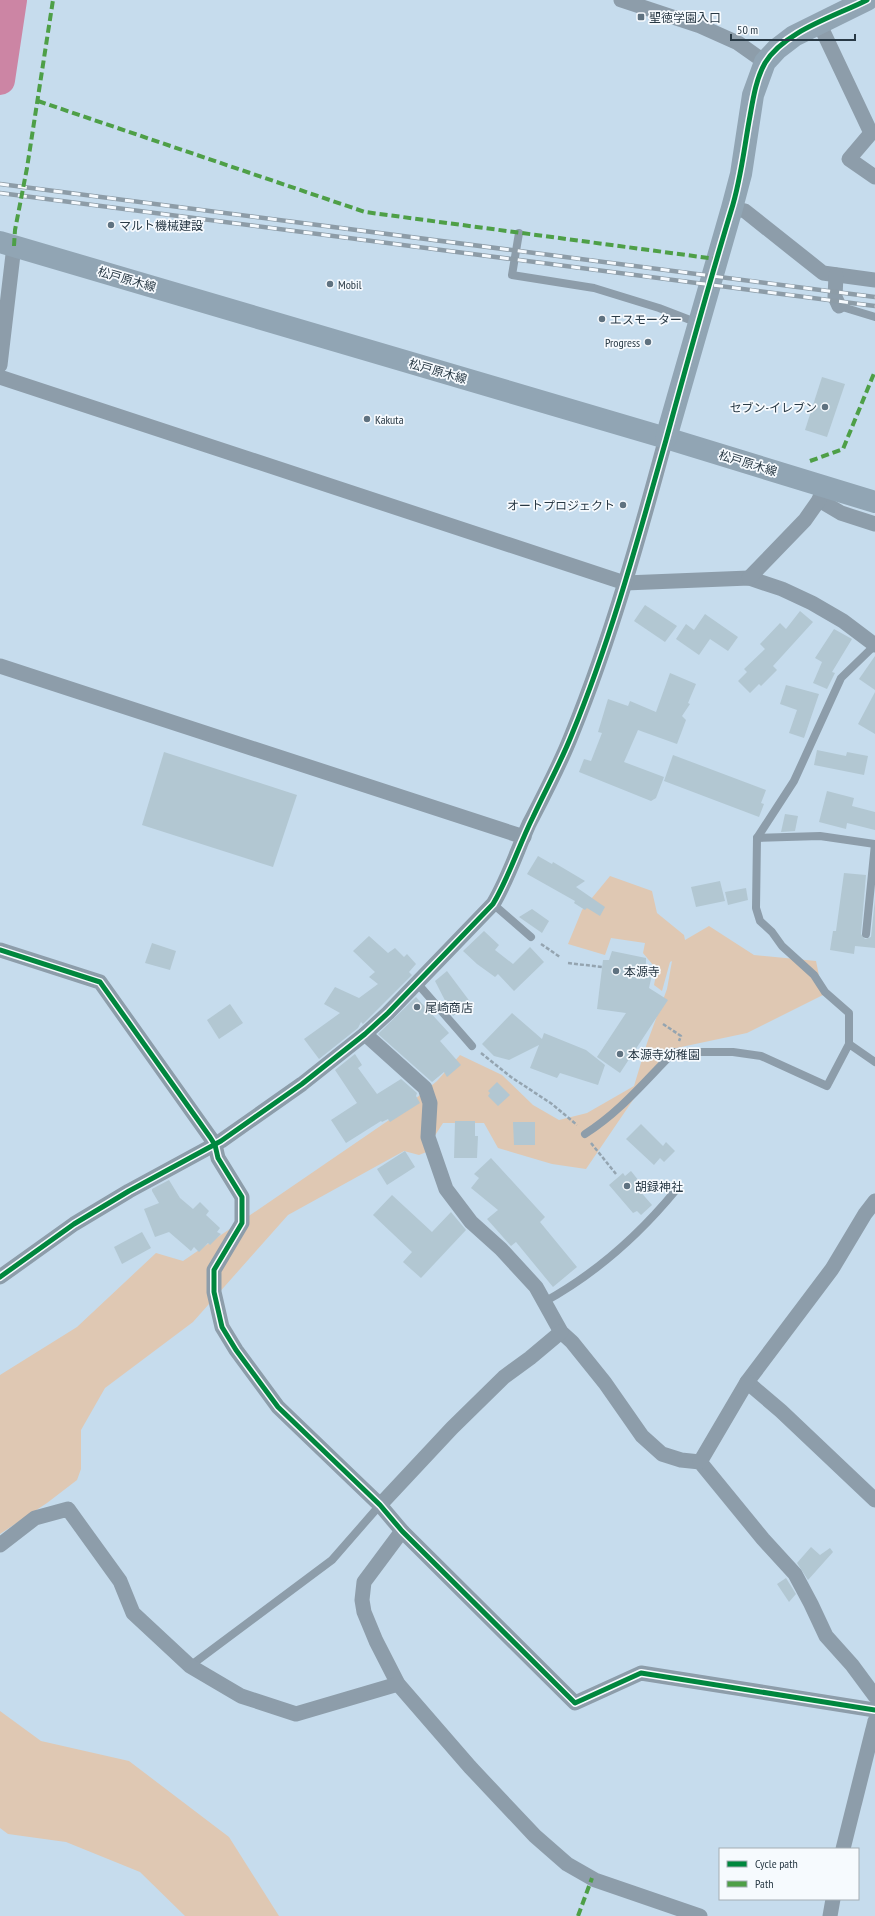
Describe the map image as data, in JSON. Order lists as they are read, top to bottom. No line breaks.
{"streets":{"main road":["松戸原木線"]},"places":{"transit":["聖徳学園入口"],"other":["マルト機械建設","Mobil","エスモーター","Progress","セブン-イレブン","Kakuta","オートプロジェクト","本源寺","尾崎商店","本源寺幼稚園","胡録神社"]},"legend":["Cycle path","Path"],"scale_bar":"50 m"}
